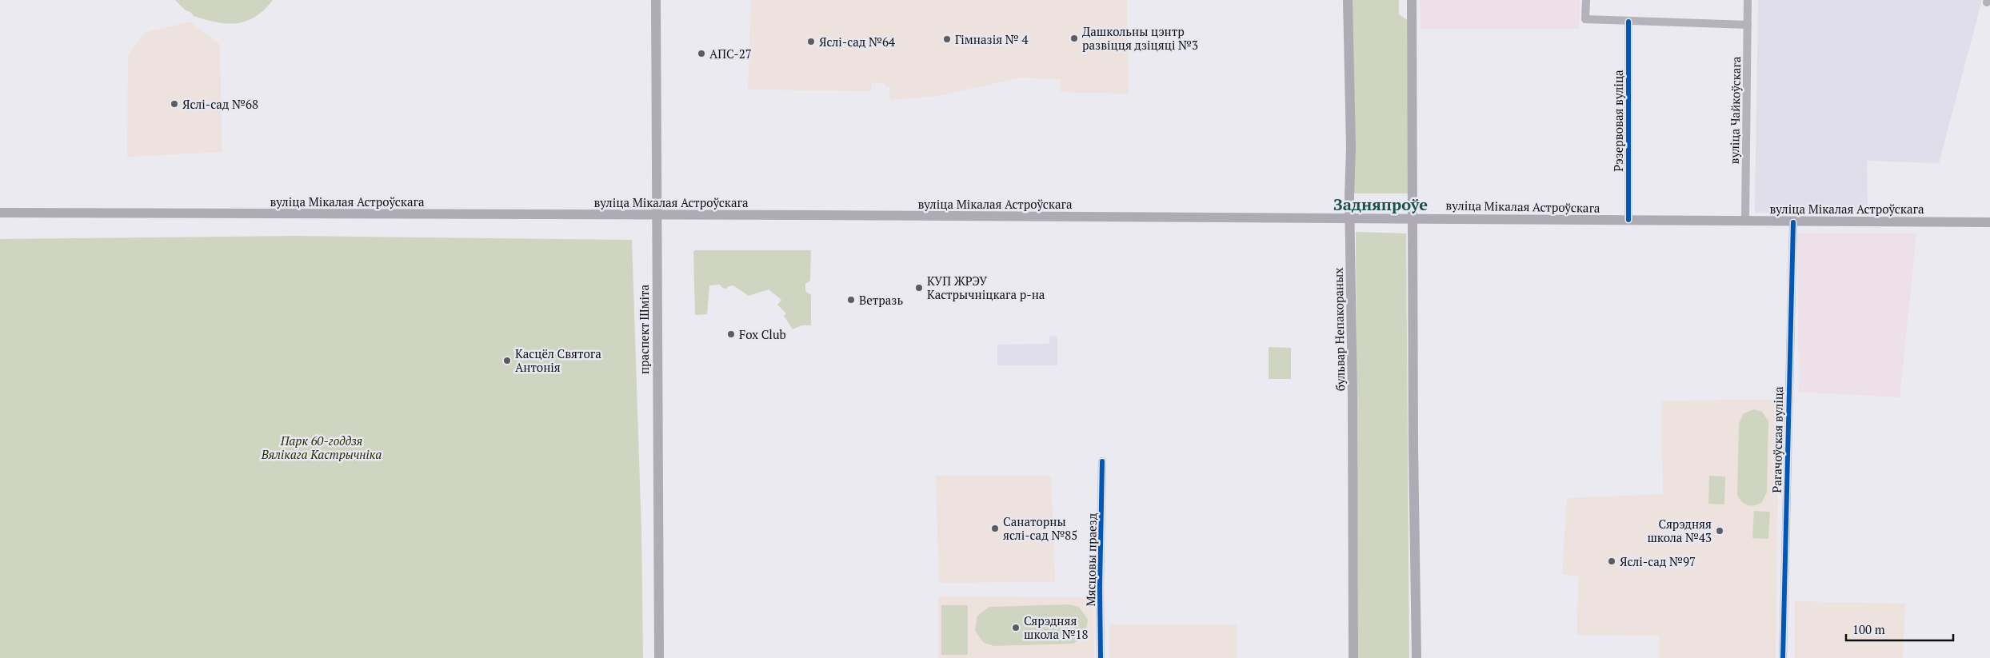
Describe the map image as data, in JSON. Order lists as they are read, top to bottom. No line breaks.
{"streets":{"main road":["вуліца Мікалая Астроўскага","праспект Шміта","бульвар Непакораных"],"street":["вуліца Чайкоўскага","Рэзервовая вуліца","Рагачоўская вуліца","Мясцовы праезд"]},"crossings":[["вуліца Чайкоўскага","вуліца Мікалая Астроўскага"],["Рэзервовая вуліца","вуліца Мікалая Астроўскага"],["вуліца Мікалая Астроўскага","праспект Шміта"],["вуліца Мікалая Астроўскага","бульвар Непакораных"],["вуліца Мікалая Астроўскага","Рагачоўская вуліца"]],"districts":["Задняпроўе"],"parks":["Парк 60-годдзя Вялікага Кастрычніка"],"places":["Дашкольны цэнтр развіцця дзіцяці №3","Гімназія № 4","Яслі-сад №64","АПС-27","Яслі-сад №68","КУП ЖРЭУ Кастрычніцкага р-на","Ветразь","Fox Club","Касцёл Святога Антонія","Санаторны яслі-сад №85","Сярэдняя школа №43","Яслі-сад №97","Сярэдняя школа №18"],"scale_bar":"100 m"}
